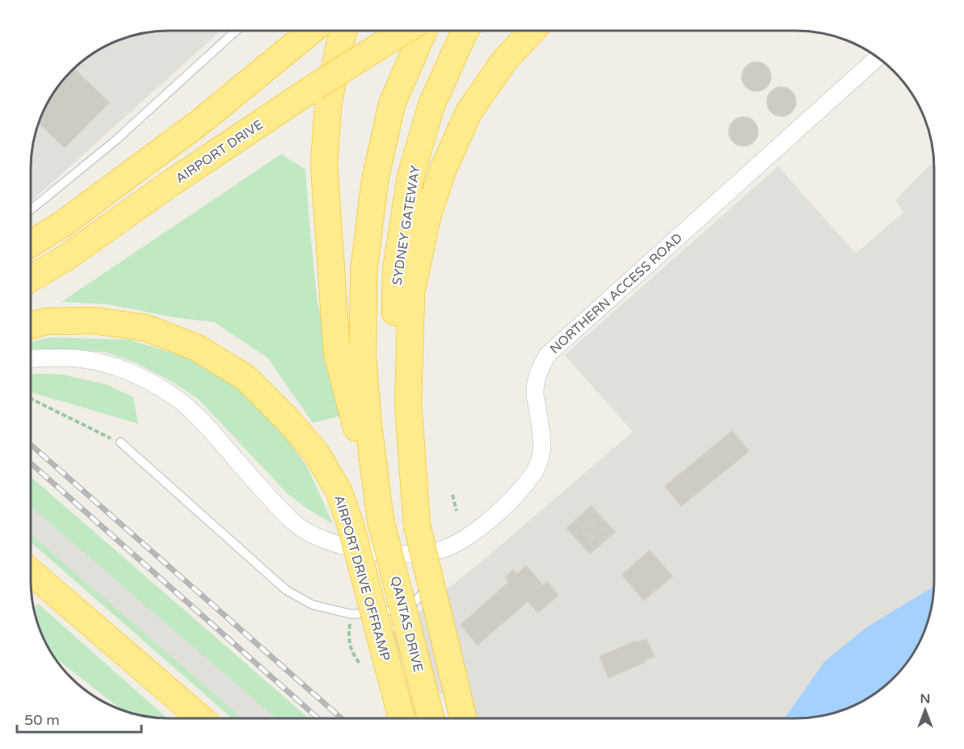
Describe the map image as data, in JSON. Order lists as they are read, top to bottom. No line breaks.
{"streets":{"highway":["AIRPORT DRIVE","SYDNEY GATEWAY","AIRPORT DRIVE OFFRAMP","QANTAS DRIVE"],"street":["NORTHERN ACCESS ROAD"]},"scale_bar":"50 m","north":"top"}
